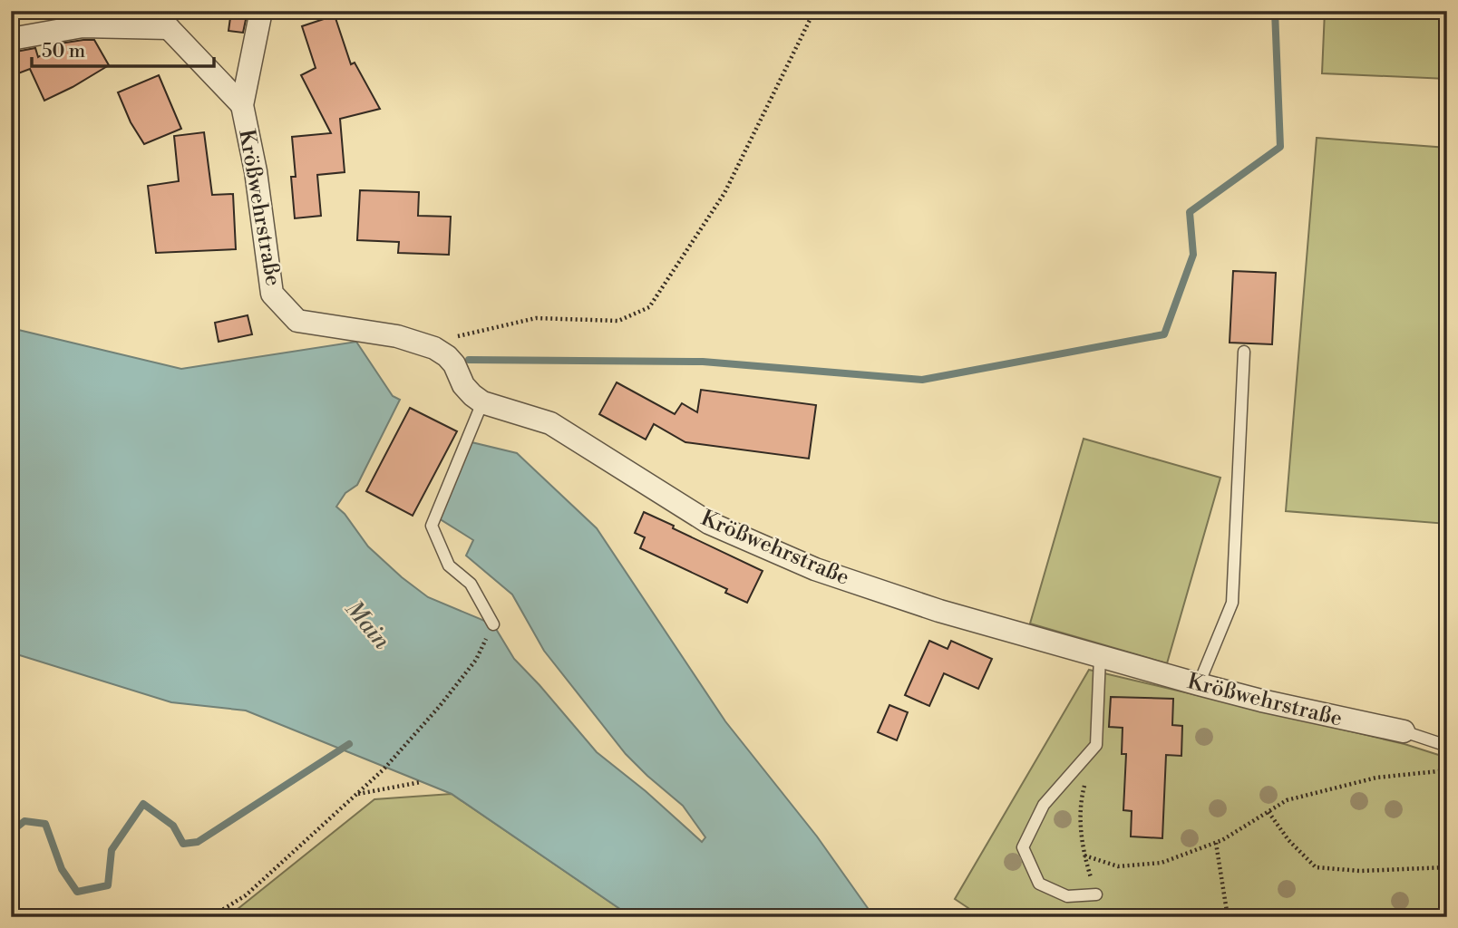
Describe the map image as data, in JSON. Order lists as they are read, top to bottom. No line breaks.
{"streets":{"street":["Krößwehrstraße"]},"water":["Main"],"scale_bar":"50 m"}
